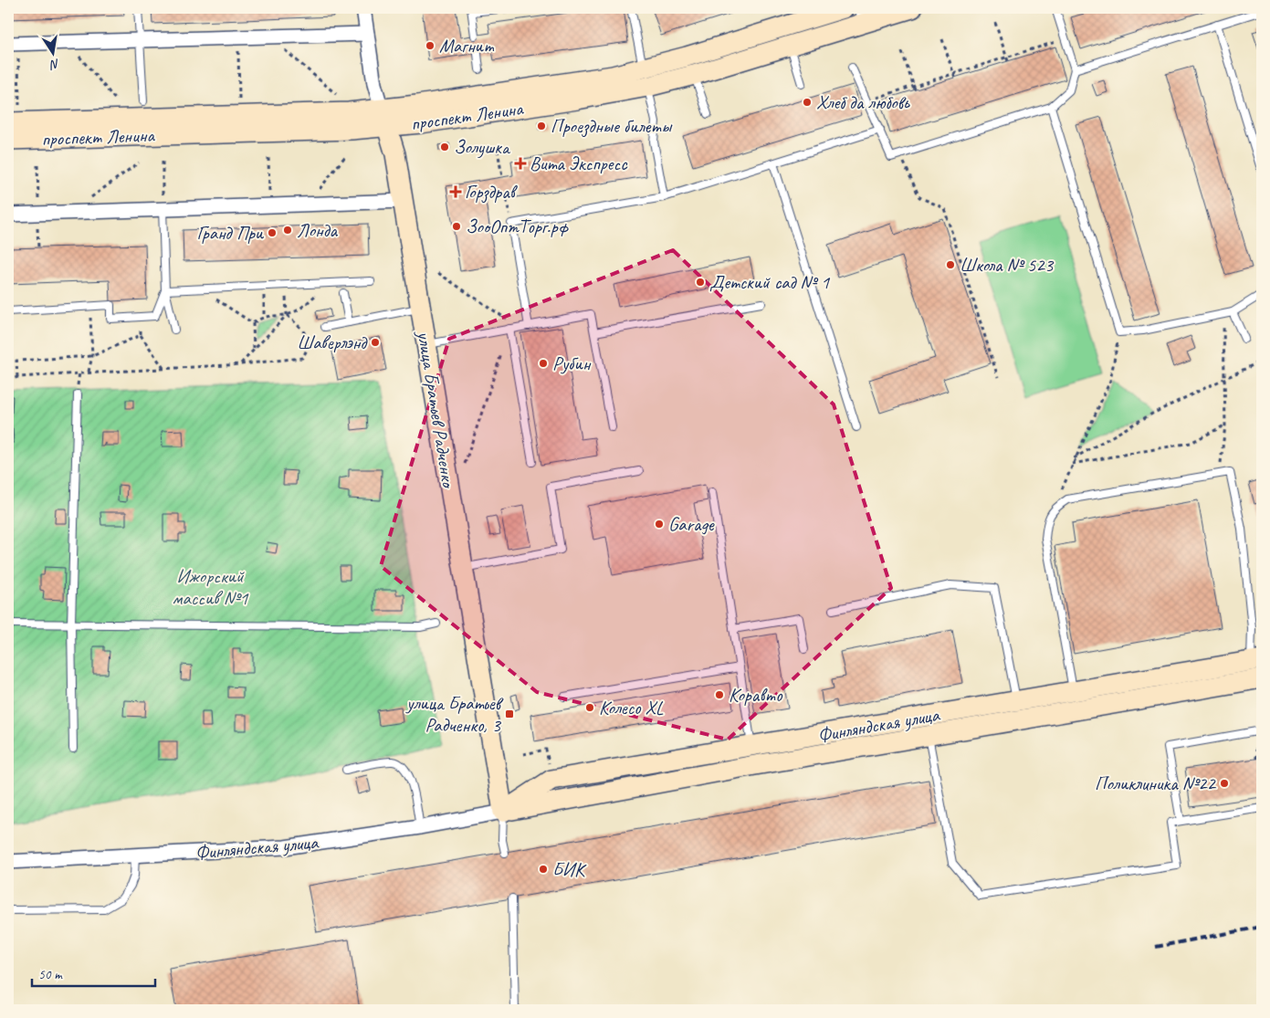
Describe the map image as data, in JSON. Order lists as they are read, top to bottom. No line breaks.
{"streets":{"street":["проспект Ленина","улица Братьев Радченко","Финляндская улица"]},"crossings":[["проспект Ленина","улица Братьев Радченко"],["улица Братьев Радченко","Финляндская улица"]],"parks":["Ижорский массив №1"],"places":{"other":["Магнит","Хлеб да любовь","Проездные билеты","Золушка","ЗооОптТорг.рф","Лонда","Гранд При","Школа № 523","Детский сад № 1","Шаверлэнд","Рубин","Garage","Коравто","Колесо XL","Поликлиника №22","БИК"],"health":["Вита Экспресс","Горздрав"],"transit":["улица Братьев Радченко, 3"]},"scale_bar":"50 m","north":"bottom"}
